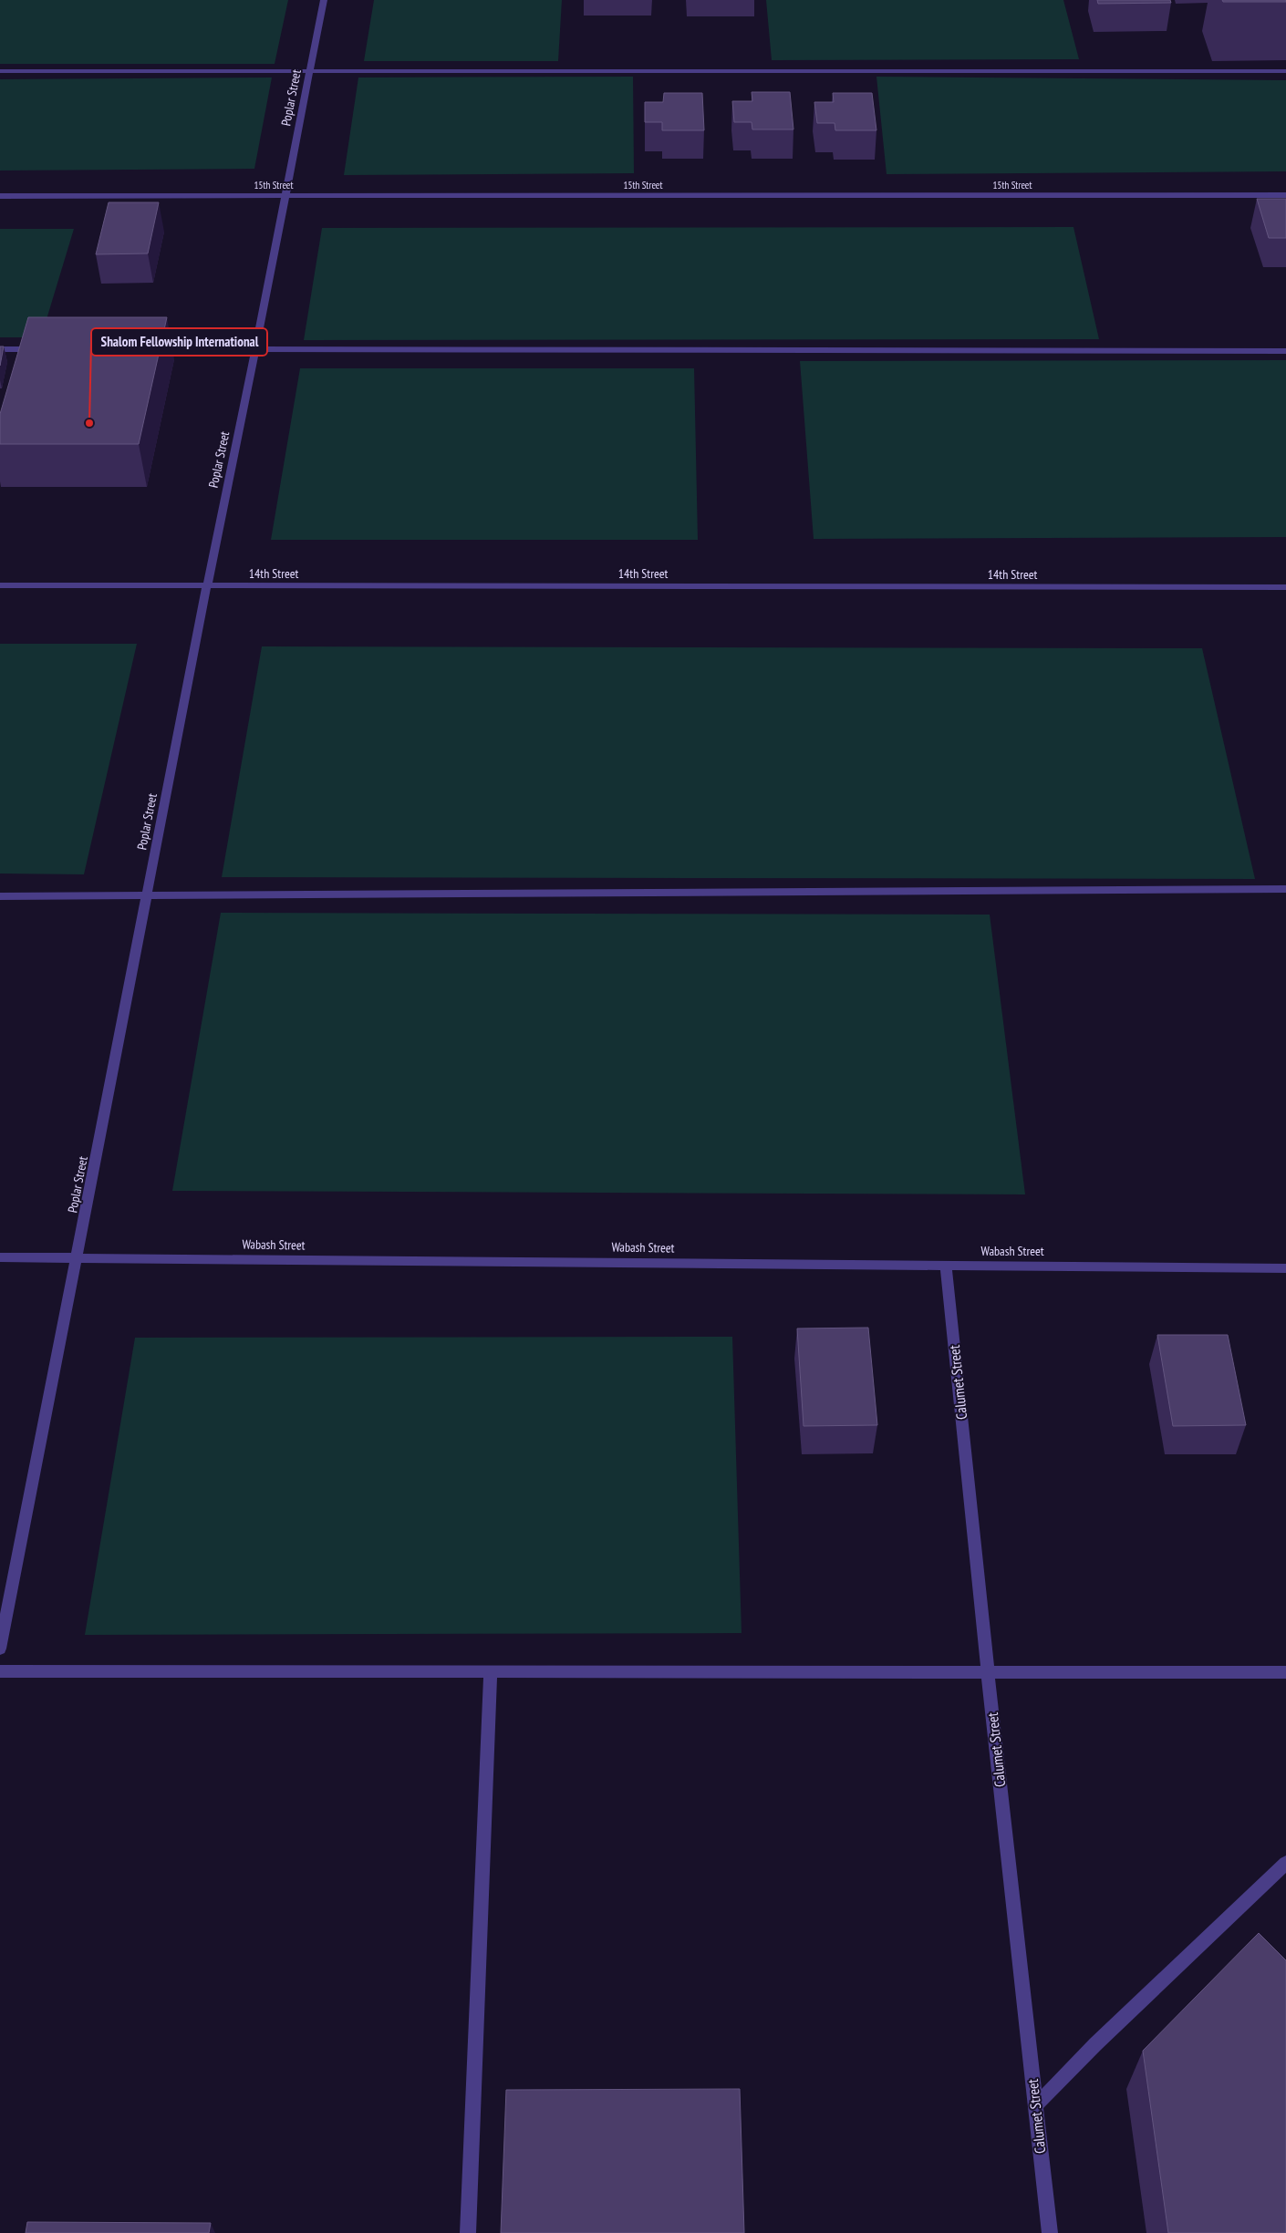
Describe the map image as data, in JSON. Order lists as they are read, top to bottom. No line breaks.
{"streets":{"street":["Poplar Street","15th Street","14th Street","Wabash Street","Calumet Street"]},"crossings":[["Poplar Street","15th Street"],["Poplar Street","14th Street"],["Poplar Street","Wabash Street"],["Wabash Street","Calumet Street"]],"places":["Shalom Fellowship International"]}
